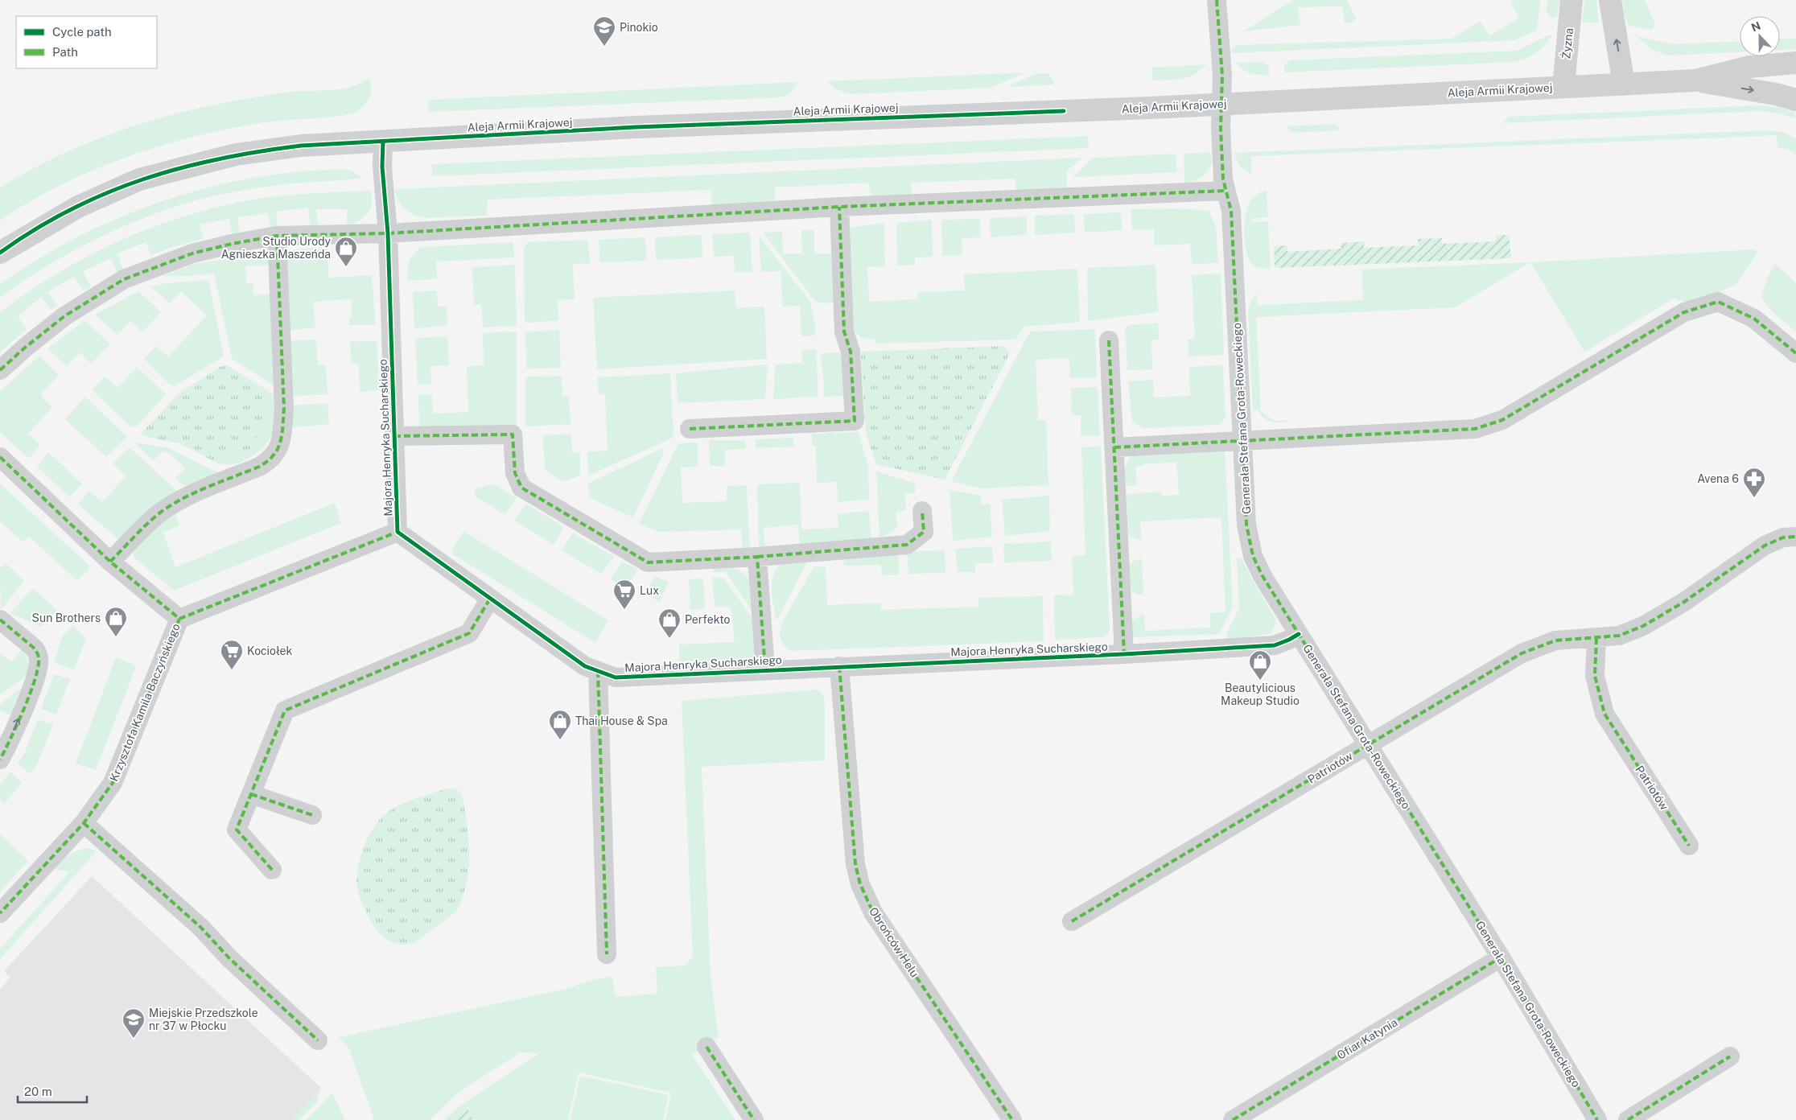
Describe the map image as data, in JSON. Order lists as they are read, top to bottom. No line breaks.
{"streets":{"street":["Żyzna","Aleja Armii Krajowej","Generała Stefana Grota-Roweckiego","Majora Henryka Sucharskiego","Krzysztofa Kamila Baczyńskiego","Patriotów","Obrońców Helu","Ofiar Katynia"]},"crossings":[["Żyzna","Aleja Armii Krajowej"],["Aleja Armii Krajowej","Generała Stefana Grota-Roweckiego"],["Aleja Armii Krajowej","Majora Henryka Sucharskiego"],["Generała Stefana Grota-Roweckiego","Majora Henryka Sucharskiego"],["Generała Stefana Grota-Roweckiego","Patriotów"],["Generała Stefana Grota-Roweckiego","Ofiar Katynia"],["Majora Henryka Sucharskiego","Obrońców Helu"]],"places":{"school or university":["Pinokio","Miejskie Przedszkole nr 37 w Płocku"],"shop":["Studio Urody Agnieszka Maszeńda","Sun Brothers","Perfekto","Beautylicious Makeup Studio","Thai House & Spa"],"pharmacy":["Avena 6"],"supermarket":["Lux","Kociołek"]},"legend":["Cycle path","Path"],"scale_bar":"20 m","north":"top"}
